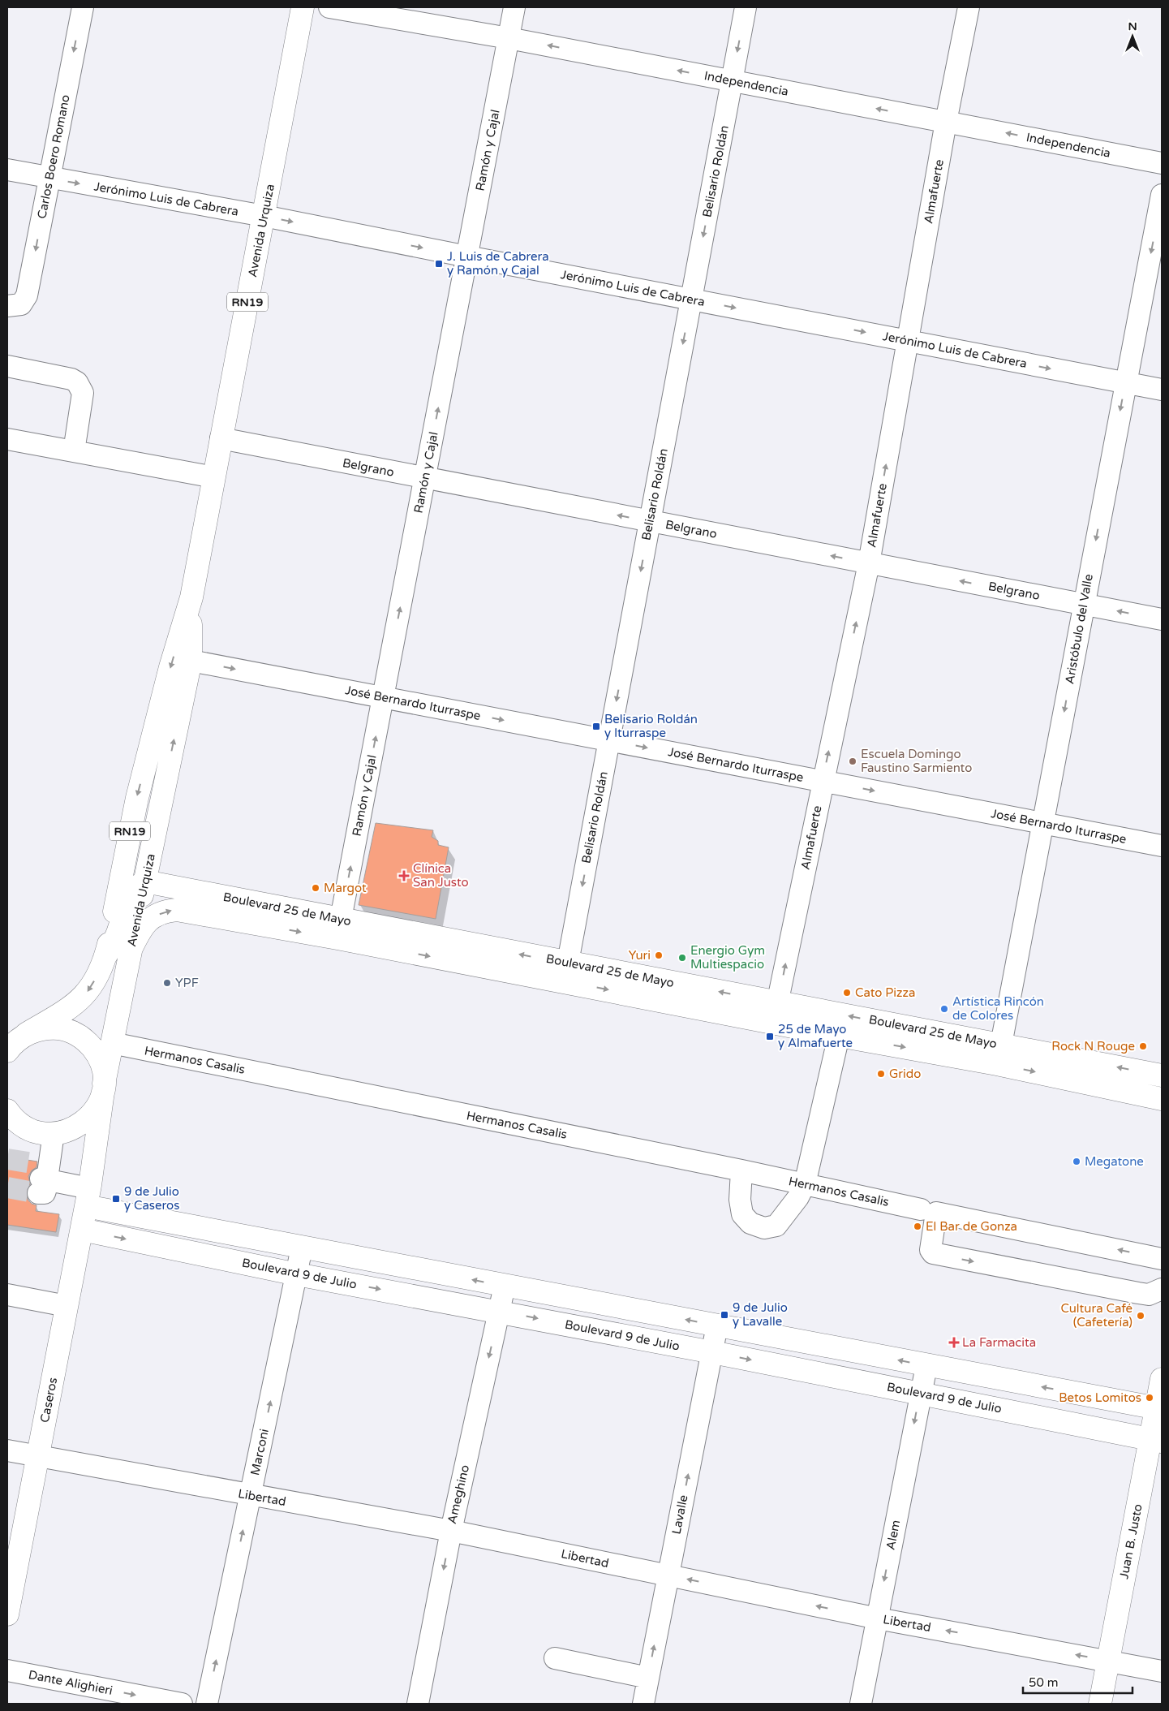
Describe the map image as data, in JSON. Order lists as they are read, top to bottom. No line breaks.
{"streets":{"main road":["Avenida Urquiza","RN19","Boulevard 25 de Mayo","Boulevard 9 de Julio","Caseros","Juan B. Justo"],"street":["Independencia","Ramón y Cajal","Carlos Boero Romano","Belisario Roldán","Almafuerte","Jerónimo Luis de Cabrera","Belgrano","Aristóbulo del Valle","José Bernardo Iturraspe","Hermanos Casalis","Marconi","Ameghino","Libertad","Lavalle","Alem","Dante Alighieri"]},"crossings":[["Independencia","Ramón y Cajal"],["Independencia","Belisario Roldán"],["Independencia","Almafuerte"],["Ramón y Cajal","Jerónimo Luis de Cabrera"],["Ramón y Cajal","Belgrano"],["Ramón y Cajal","José Bernardo Iturraspe"],["Ramón y Cajal","Boulevard 25 de Mayo"],["Carlos Boero Romano","Jerónimo Luis de Cabrera"],["Belisario Roldán","Jerónimo Luis de Cabrera"],["Belisario Roldán","Belgrano"],["Belisario Roldán","José Bernardo Iturraspe"],["Belisario Roldán","Boulevard 25 de Mayo"],["Almafuerte","Jerónimo Luis de Cabrera"],["Almafuerte","Belgrano"],["Almafuerte","José Bernardo Iturraspe"],["Almafuerte","Boulevard 25 de Mayo"],["Jerónimo Luis de Cabrera","Avenida Urquiza"],["Jerónimo Luis de Cabrera","Aristóbulo del Valle"],["Avenida Urquiza","RN19"],["Avenida Urquiza","Belgrano"],["Avenida Urquiza","José Bernardo Iturraspe"],["Avenida Urquiza","Boulevard 25 de Mayo"],["Avenida Urquiza","Hermanos Casalis"],["Avenida Urquiza","Caseros"],["RN19","Caseros"],["Belgrano","Aristóbulo del Valle"],["Aristóbulo del Valle","José Bernardo Iturraspe"],["Aristóbulo del Valle","Boulevard 25 de Mayo"],["Boulevard 9 de Julio","Caseros"],["Boulevard 9 de Julio","Marconi"],["Boulevard 9 de Julio","Ameghino"],["Boulevard 9 de Julio","Lavalle"],["Boulevard 9 de Julio","Alem"],["Boulevard 9 de Julio","Juan B. Justo"],["Caseros","Libertad"],["Marconi","Libertad"],["Ameghino","Libertad"],["Libertad","Lavalle"],["Libertad","Alem"],["Libertad","Juan B. Justo"]],"one_way":["Independencia","Ramón y Cajal","Carlos Boero Romano","Belisario Roldán","Almafuerte","Jerónimo Luis de Cabrera","Belgrano","Aristóbulo del Valle","José Bernardo Iturraspe","Marconi","Ameghino","Libertad","Lavalle","Alem","Dante Alighieri"],"places":{"transit":["J. Luis de Cabrera y Ramón y Cajal","Belisario Roldán y Iturraspe","25 de Mayo y Almafuerte","9 de Julio y Caseros","9 de Julio y Lavalle"],"other":["Escuela Domingo Faustino Sarmiento","Margot","Yuri","Energio Gym Multiespacio","YPF","Cato Pizza","Artística Rincón de Colores","Rock N Rouge","Grido","Megatone","El Bar de Gonza","Cultura Café (Cafetería)","Betos Lomitos"],"health":["Clínica San Justo","La Farmacita"]},"scale_bar":"50 m","north":"top"}
